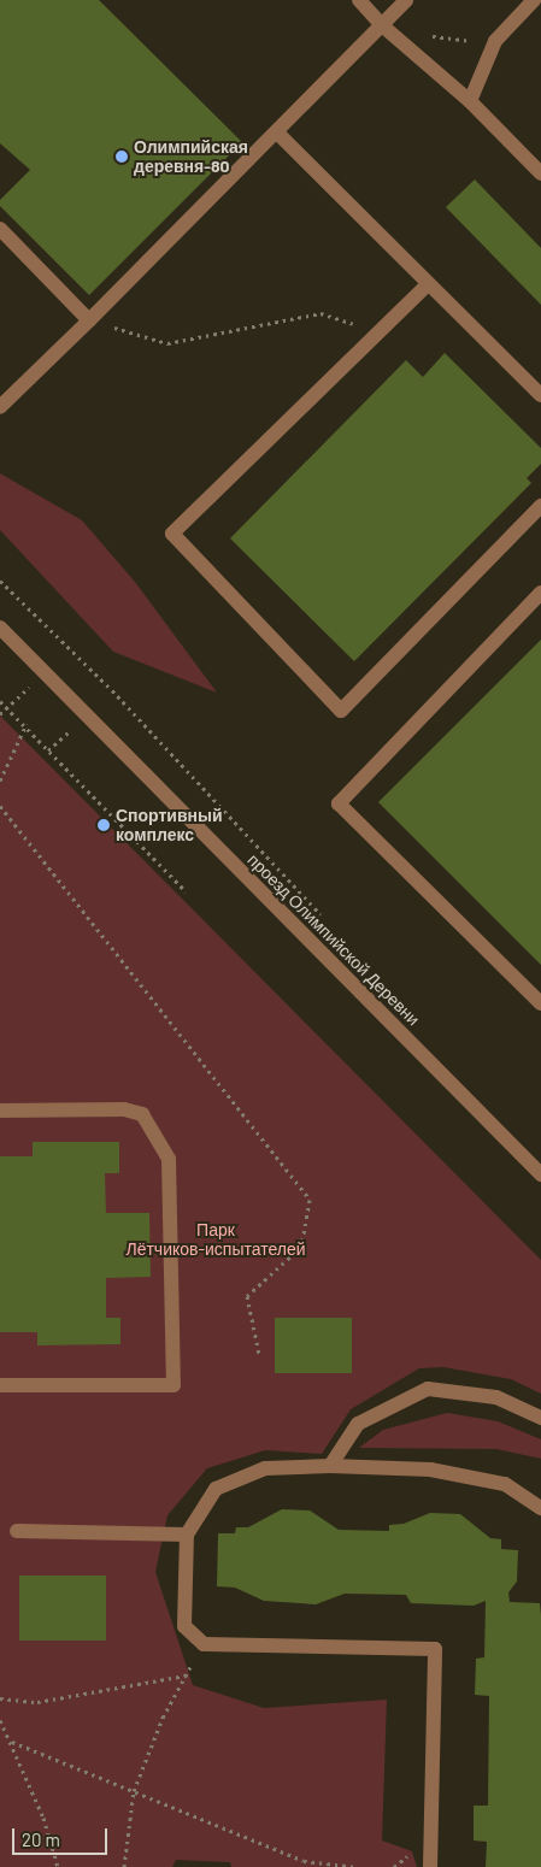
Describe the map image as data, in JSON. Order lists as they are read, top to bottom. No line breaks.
{"streets":{"street":["проезд Олимпийской Деревни"]},"parks":["Парк Лётчиков-испытателей"],"places":["Олимпийская деревня-80","Спортивный комплекс"],"scale_bar":"20 m"}
